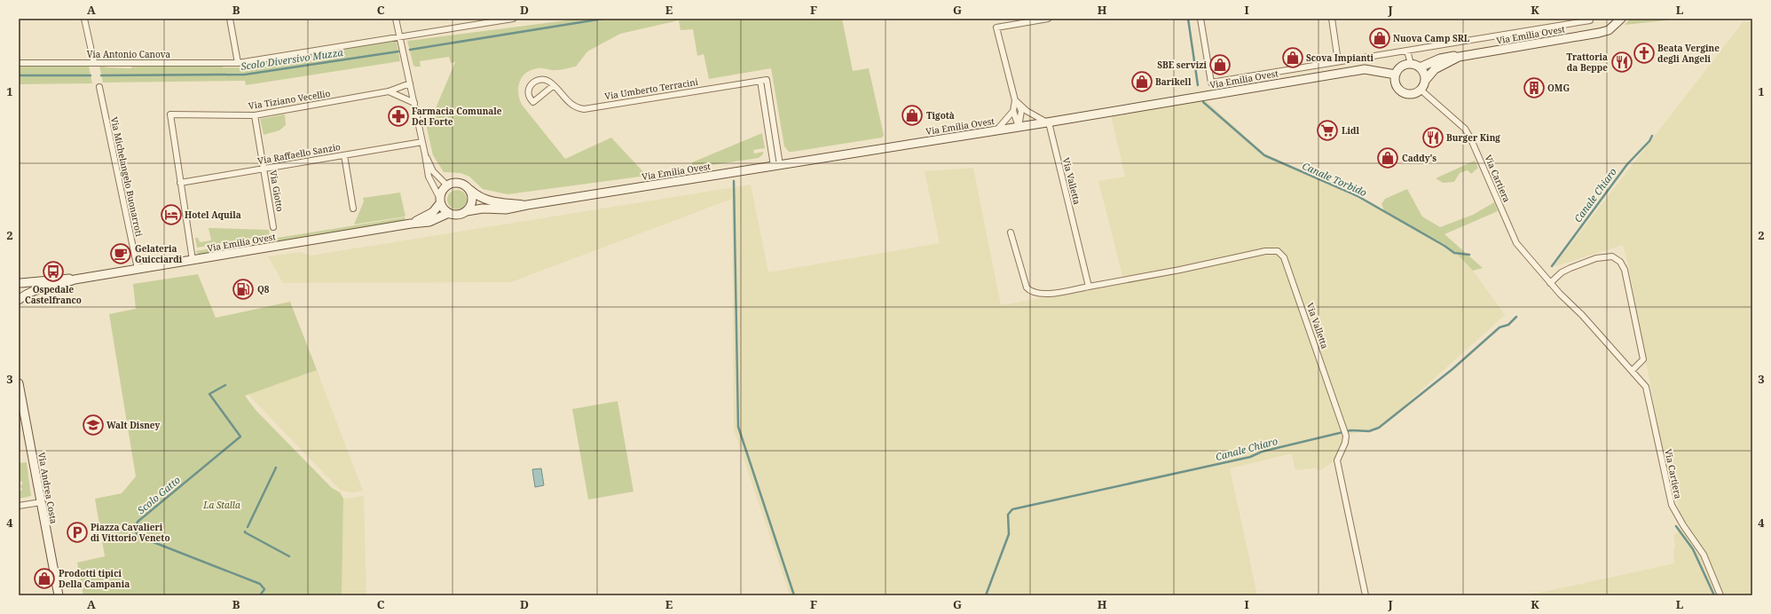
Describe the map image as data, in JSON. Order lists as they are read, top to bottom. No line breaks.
{"streets":{"main road":["Via Emilia Ovest","Via Andrea Costa"],"street":["Via Antonio Canova","Via Umberto Terracini","Via Tiziano Vecellio","Via Raffaello Sanzio","Via Michelangelo Buonarroti","Via Cartiera","Via Valletta","Via Giotto"]},"crossings":[["Via Emilia Ovest","Via Umberto Terracini"],["Via Emilia Ovest","Via Michelangelo Buonarroti"],["Via Emilia Ovest","Via Cartiera"],["Via Emilia Ovest","Via Valletta"],["Via Tiziano Vecellio","Via Raffaello Sanzio"],["Via Tiziano Vecellio","Via Giotto"],["Via Raffaello Sanzio","Via Giotto"]],"water":["Scolo Diversivo Muzza","Canale Torbido","Canale Chiaro","Scolo Gatto"],"parks":["La Stalla"],"places":{"shop":["Nuova Camp SRL","Scova Impianti","SBE servizi","Barikell","Tigotà","Caddy's","Prodotti tipici Della Campania"],"church":["Beata Vergine degli Angeli"],"restaurant":["Trattoria da Beppe","Burger King"],"building":["OMG"],"pharmacy":["Farmacia Comunale Del Forte"],"supermarket":["Lidl"],"hotel":["Hotel Aquila"],"cafe":["Gelateria Guicciardi"],"bus stop":["Ospedale Castelfranco"],"fuel station":["Q8"],"school or university":["Walt Disney"],"parking":["Piazza Cavalieri di Vittorio Veneto"]},"grid":{"columns":["A","B","C","D","E","F","G","H","I","J","K","L"],"rows":["1","2","3","4"]}}
